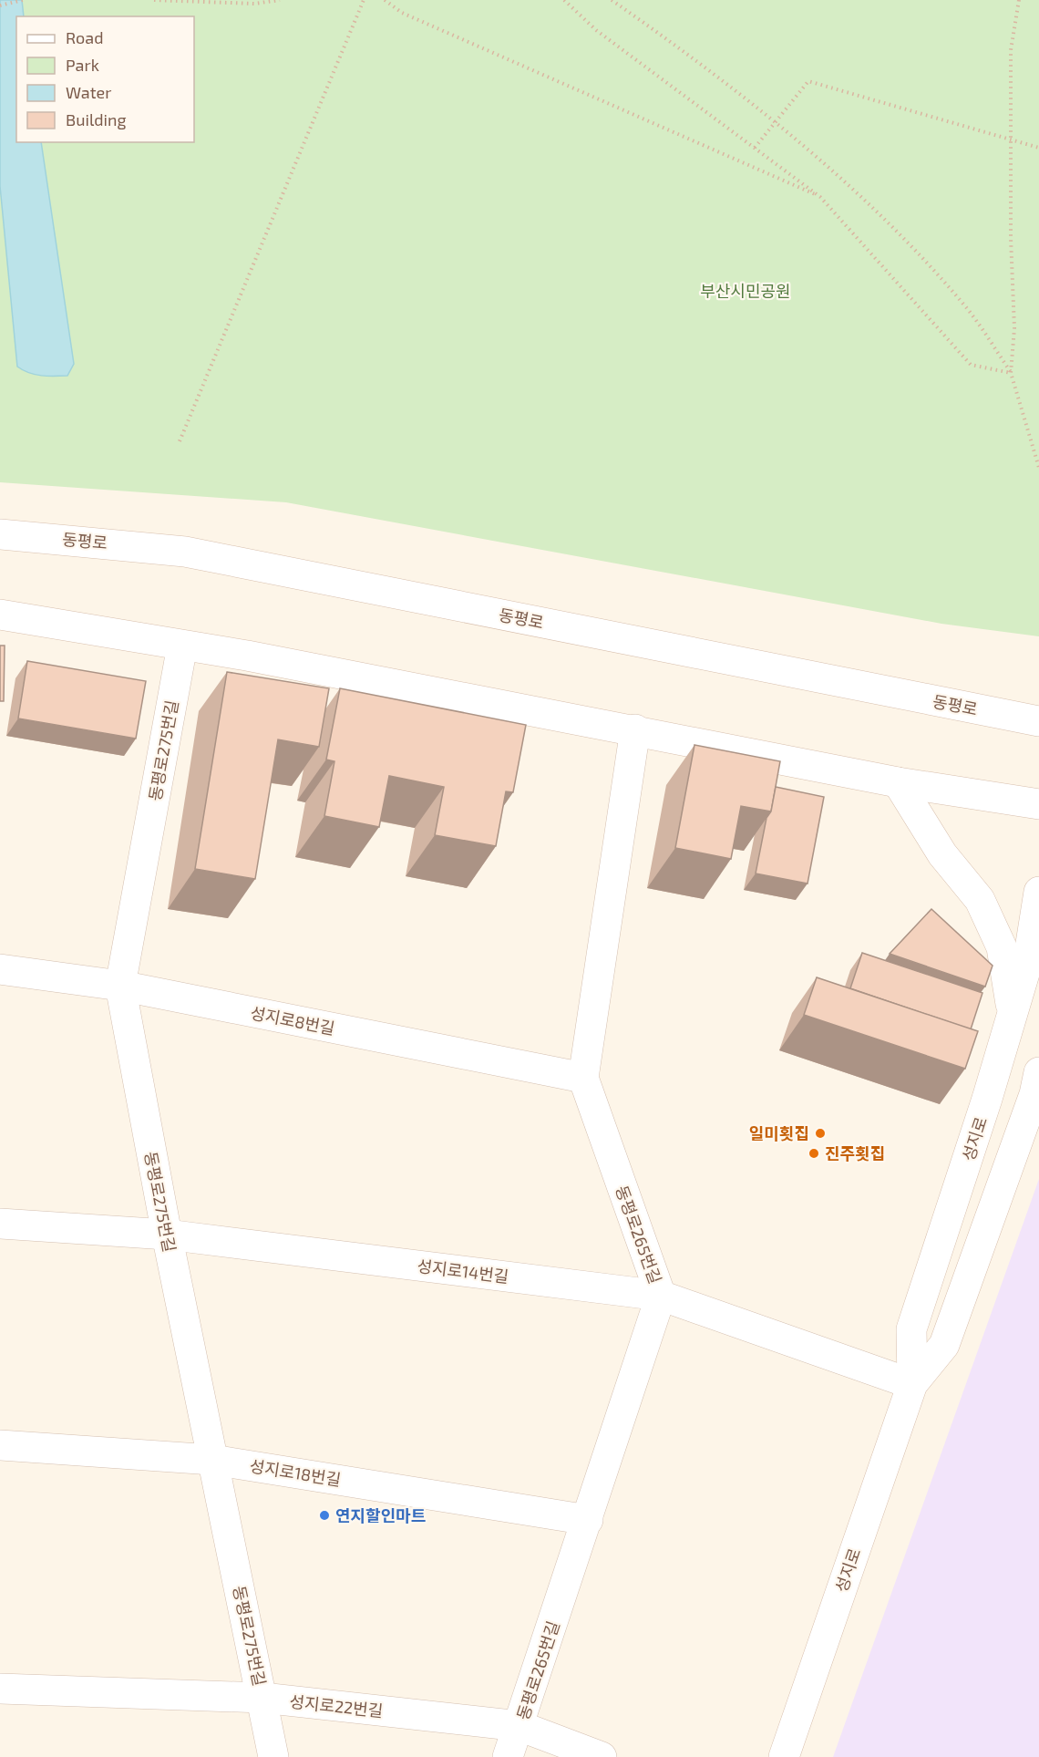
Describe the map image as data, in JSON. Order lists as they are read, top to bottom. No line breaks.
{"streets":{"street":["동평로","동평로275번길","성지로8번길","성지로","동평로265번길","성지로14번길","성지로18번길","성지로22번길"]},"crossings":[["동평로275번길","성지로8번길"],["동평로275번길","성지로14번길"],["동평로275번길","성지로18번길"],["동평로275번길","성지로22번길"],["성지로8번길","동평로265번길"],["성지로","성지로14번길"],["동평로265번길","성지로14번길"],["동평로265번길","성지로18번길"],["동평로265번길","성지로22번길"]],"parks":["부산시민공원"],"places":["일미횟집","진주횟집","연지할인마트"],"legend":["Road","Park","Water","Building"]}
